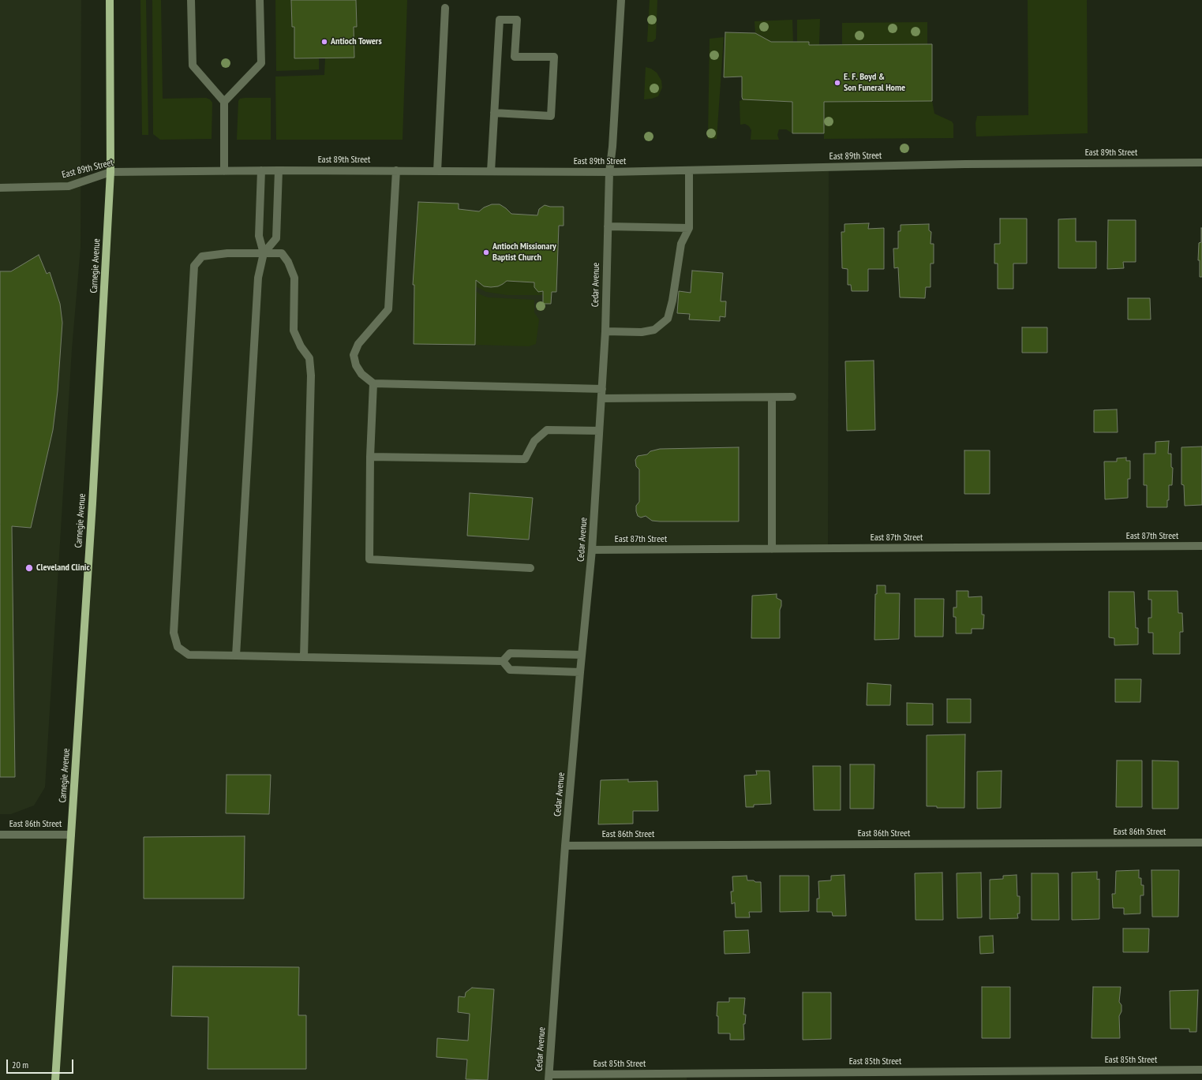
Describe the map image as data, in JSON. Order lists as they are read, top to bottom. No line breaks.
{"streets":{"main road":["Carnegie Avenue"],"street":["East 89th Street","Cedar Avenue","East 87th Street","East 86th Street","East 85th Street"]},"crossings":[["East 89th Street","Carnegie Avenue"],["East 89th Street","Cedar Avenue"],["Carnegie Avenue","East 86th Street"],["Cedar Avenue","East 87th Street"],["Cedar Avenue","East 86th Street"],["Cedar Avenue","East 85th Street"]],"places":["Antioch Towers","E. F. Boyd & Son Funeral Home","Antioch Missionary Baptist Church","Cleveland Clinic"],"scale_bar":"20 m"}
